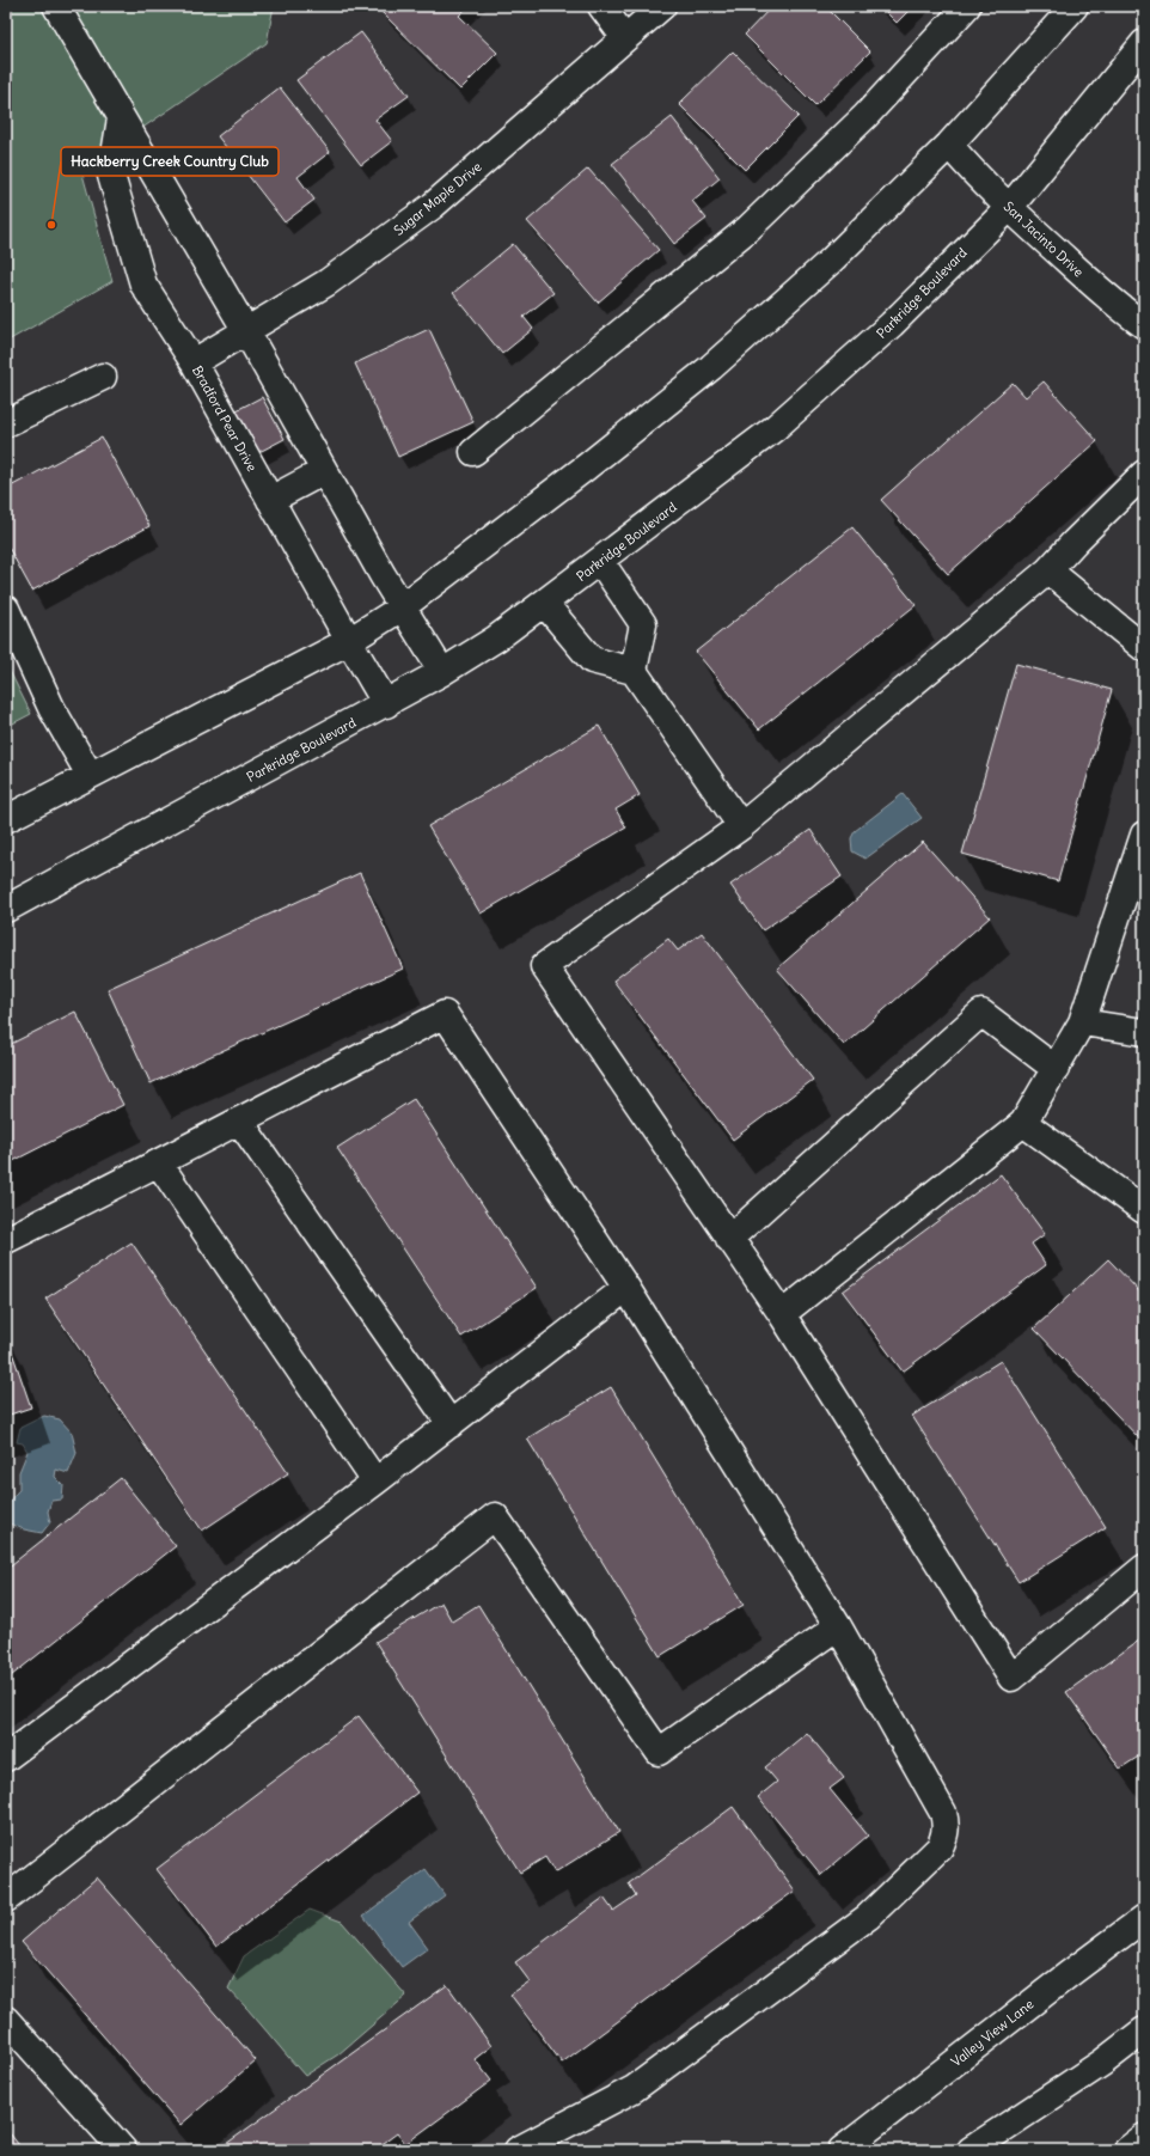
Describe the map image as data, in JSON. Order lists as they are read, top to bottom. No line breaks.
{"streets":{"main road":["Sugar Maple Drive","San Jacinto Drive","Parkridge Boulevard","Bradford Pear Drive","Valley View Lane"]},"crossings":[["Sugar Maple Drive","Bradford Pear Drive"],["San Jacinto Drive","Parkridge Boulevard"],["Parkridge Boulevard","Bradford Pear Drive"]],"places":["Hackberry Creek Country Club"]}
